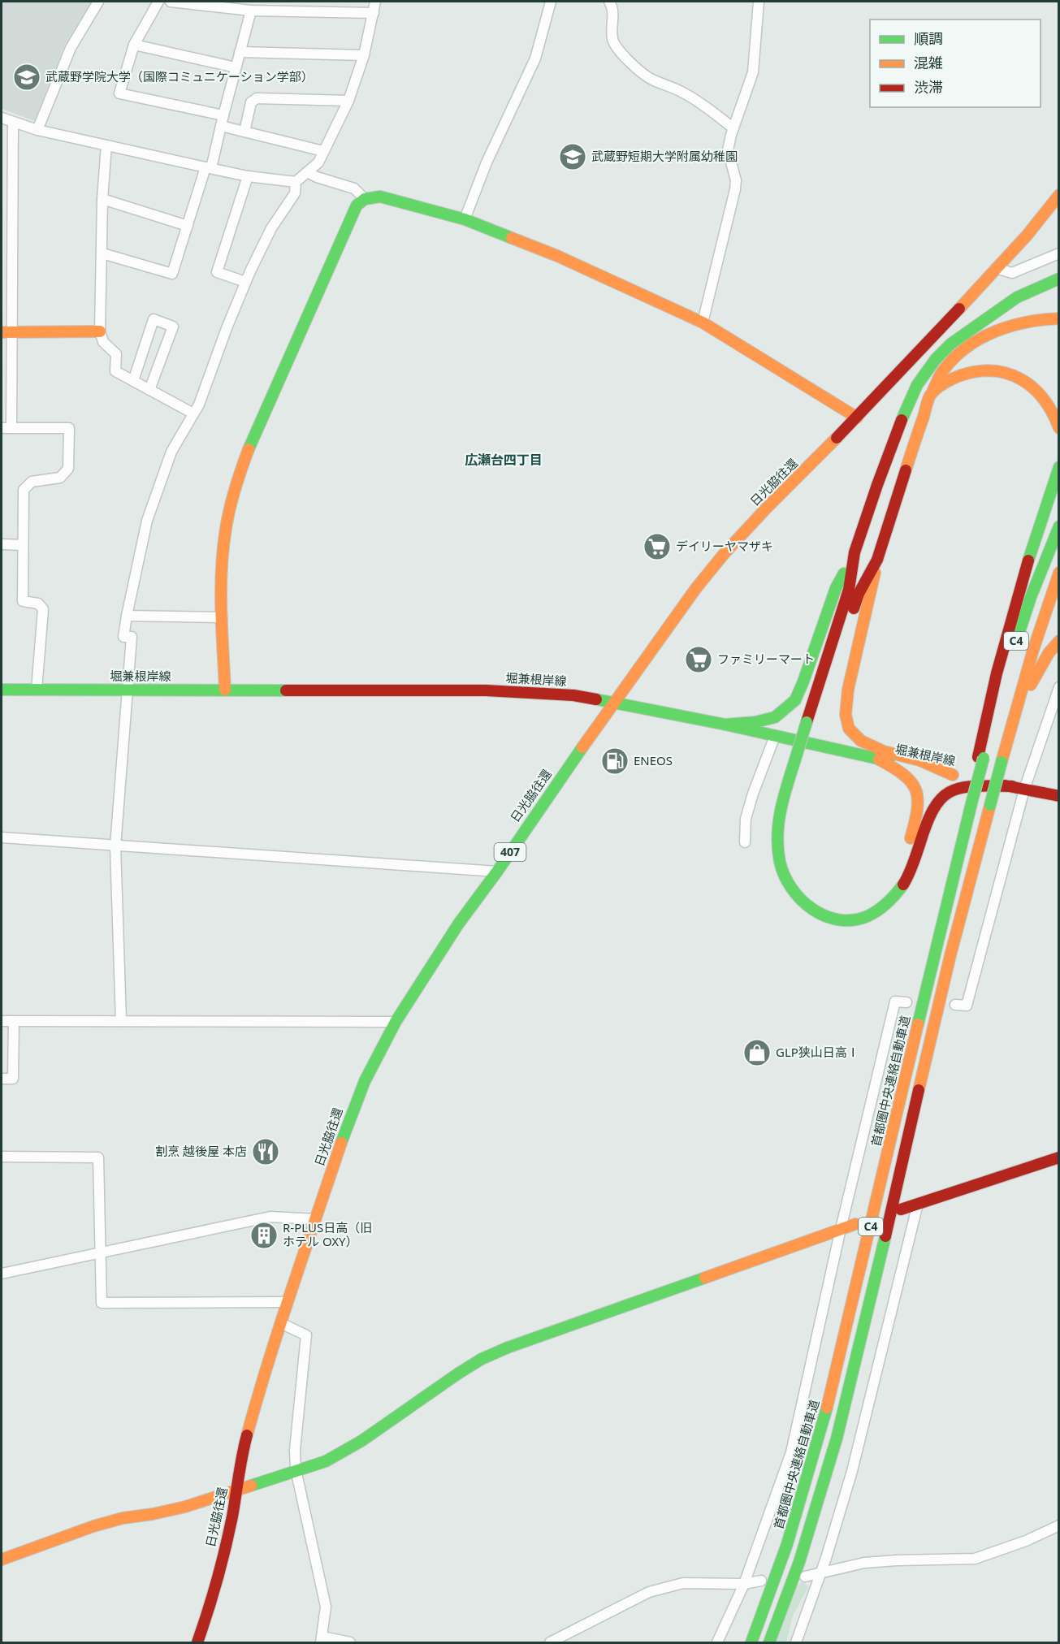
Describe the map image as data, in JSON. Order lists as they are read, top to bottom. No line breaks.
{"streets":{"main road":["日光脇往還","C4","堀兼根岸線","407","首都圏中央連絡自動車道"]},"crossings":[["日光脇往還","堀兼根岸線"],["C4","首都圏中央連絡自動車道"]],"districts":["広瀬台四丁目"],"places":{"school or university":["武蔵野学院大学（国際コミュニケーション学部）","武蔵野短期大学附属幼稚園"],"supermarket":["デイリーヤマザキ","ファミリーマート"],"fuel station":["ENEOS"],"shop":["GLP狭山日高Ⅰ"],"restaurant":["割烹 越後屋 本店"],"building":["R-PLUS日高（旧 ホテル OXY）"]},"legend":["順調","混雑","渋滞"]}
